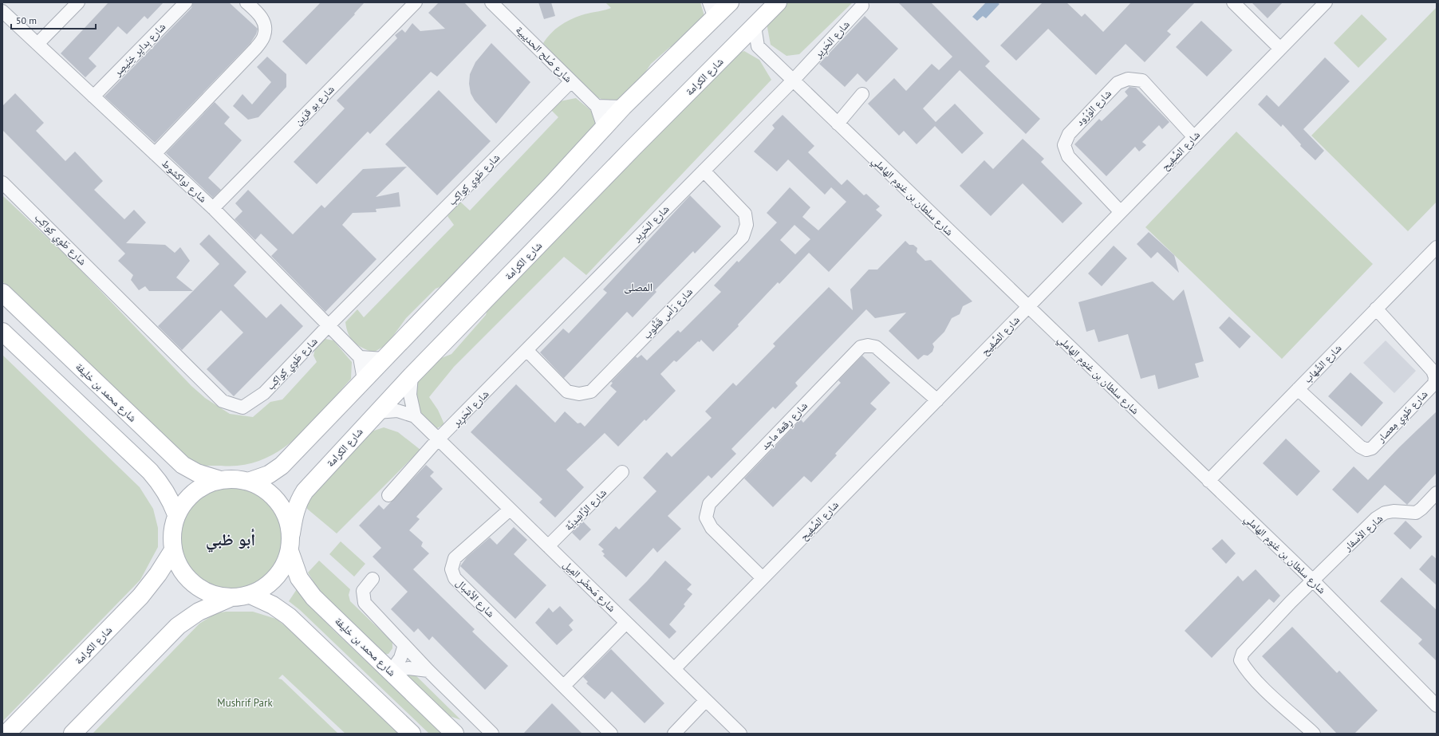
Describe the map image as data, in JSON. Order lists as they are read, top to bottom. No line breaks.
{"streets":{"main road":["شارع الكرامة","شارع محمد بن خليفة"],"street":["شارع الحَرِير","شارع بِدايِر خِنَيصِر","شارع صُلح الحديبية","شارع بو قرَين","شارع الوُرُود","شارع الصَّفِيح","شارع طَوِي كِواكِب","شارع نواكشوط","شارع سلطان بن غنوم الهاملي","شارع رَأس قَطُّوب","شارع الشِّهاب","شارع طَوِي مِعصار","شارع رِقعة ماجِد","شارع الرَّاشِدِيَّة","شارع الأسفار","شارع مَحضَر المِيل","شارع الأشبال"]},"crossings":[["شارع الحَرِير","شارع سلطان بن غنوم الهاملي"],["شارع الحَرِير","شارع رَأس قَطُّوب"],["شارع الحَرِير","شارع مَحضَر المِيل"],["شارع بِدايِر خِنَيصِر","شارع نواكشوط"],["شارع صُلح الحديبية","شارع طَوِي كِواكِب"],["شارع الكرامة","شارع محمد بن خليفة"],["شارع الكرامة","شارع مَحضَر المِيل"],["شارع بو قرَين","شارع نواكشوط"],["شارع الوُرُود","شارع الصَّفِيح"],["شارع الصَّفِيح","شارع سلطان بن غنوم الهاملي"],["شارع الصَّفِيح","شارع رِقعة ماجِد"],["شارع الصَّفِيح","شارع مَحضَر المِيل"],["شارع طَوِي كِواكِب","شارع نواكشوط"],["شارع سلطان بن غنوم الهاملي","شارع الشِّهاب"],["شارع سلطان بن غنوم الهاملي","شارع الأسفار"],["شارع الشِّهاب","شارع طَوِي مِعصار"],["شارع الرَّاشِدِيَّة","شارع مَحضَر المِيل"],["شارع مَحضَر المِيل","شارع الأشبال"]],"districts":["المصلى","أبو ظبي"],"parks":["Mushrif Park"],"scale_bar":"50 m"}
